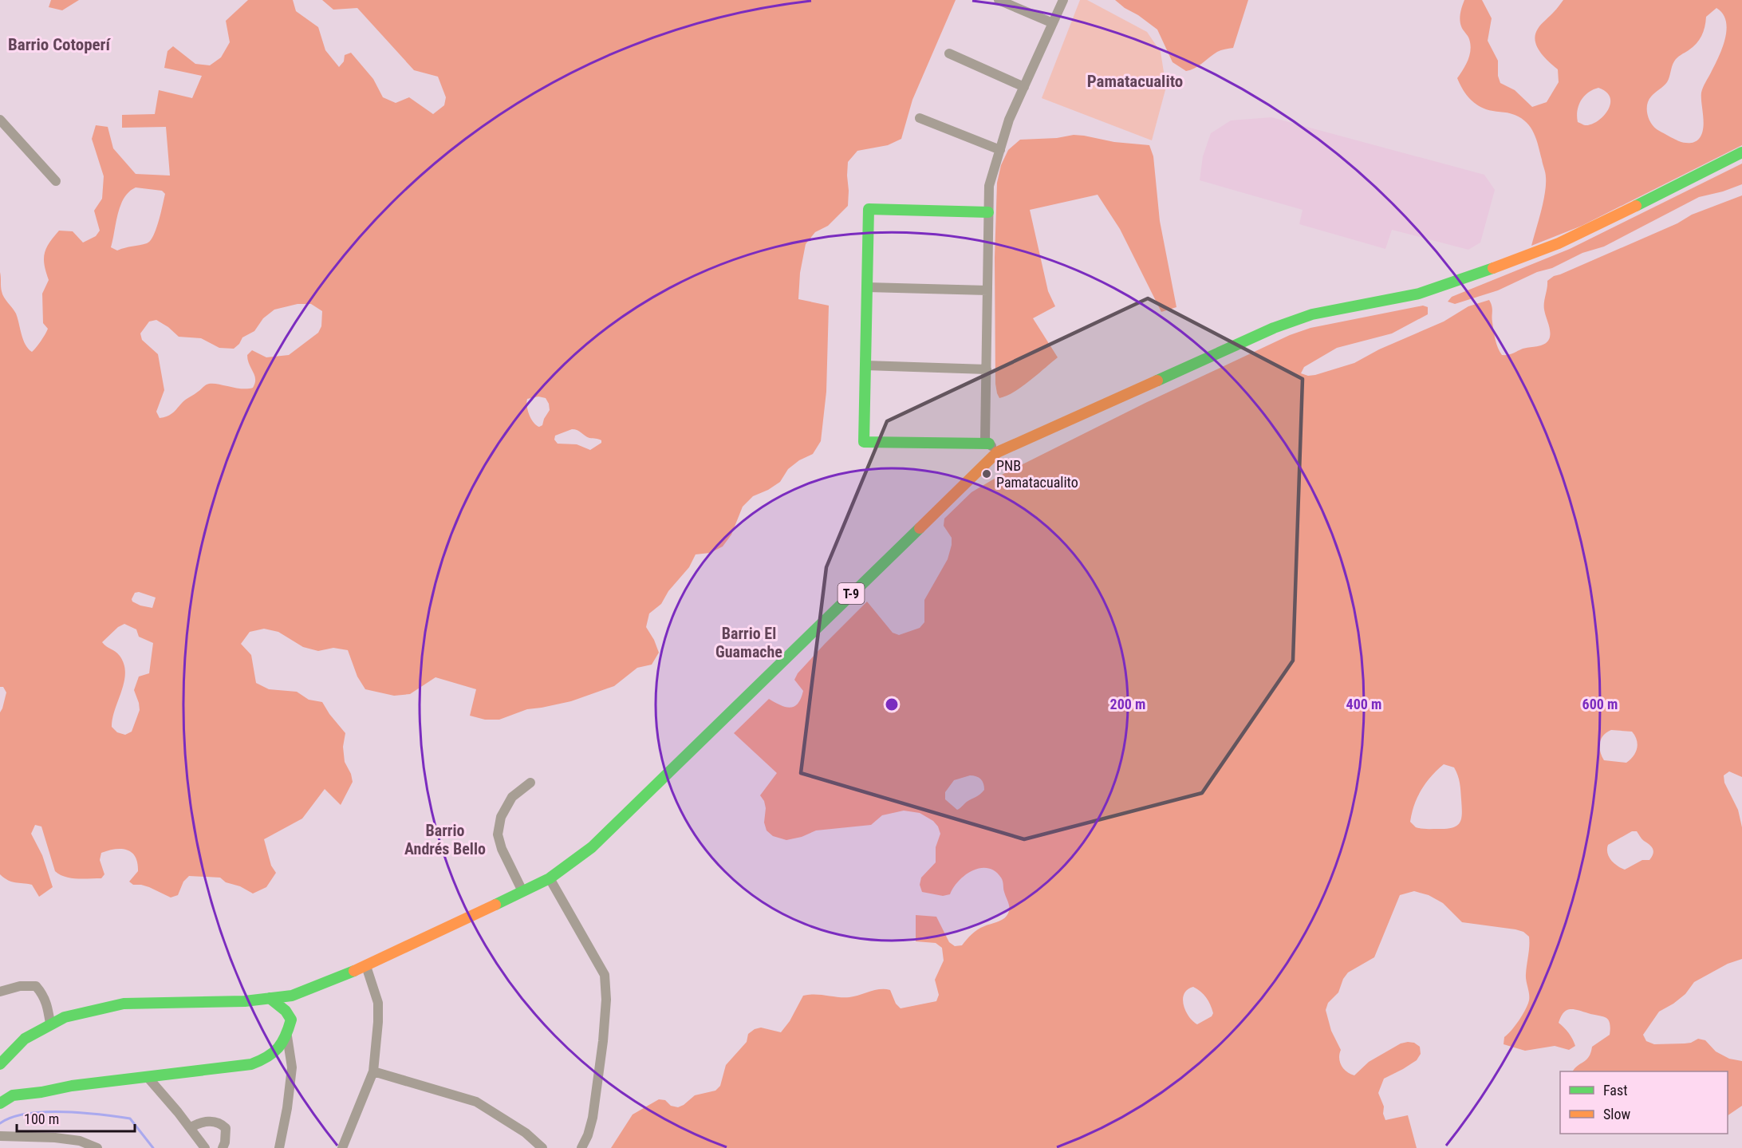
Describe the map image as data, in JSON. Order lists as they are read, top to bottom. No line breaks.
{"streets":{"main road":["T-9"]},"districts":["Barrio Cotoperí","Pamatacualito","Barrio El Guamache","Barrio Andrés Bello"],"places":["PNB Pamatacualito"],"legend":["Fast","Slow"],"scale_bar":"100 m","rings":["200 m","400 m","600 m"]}
